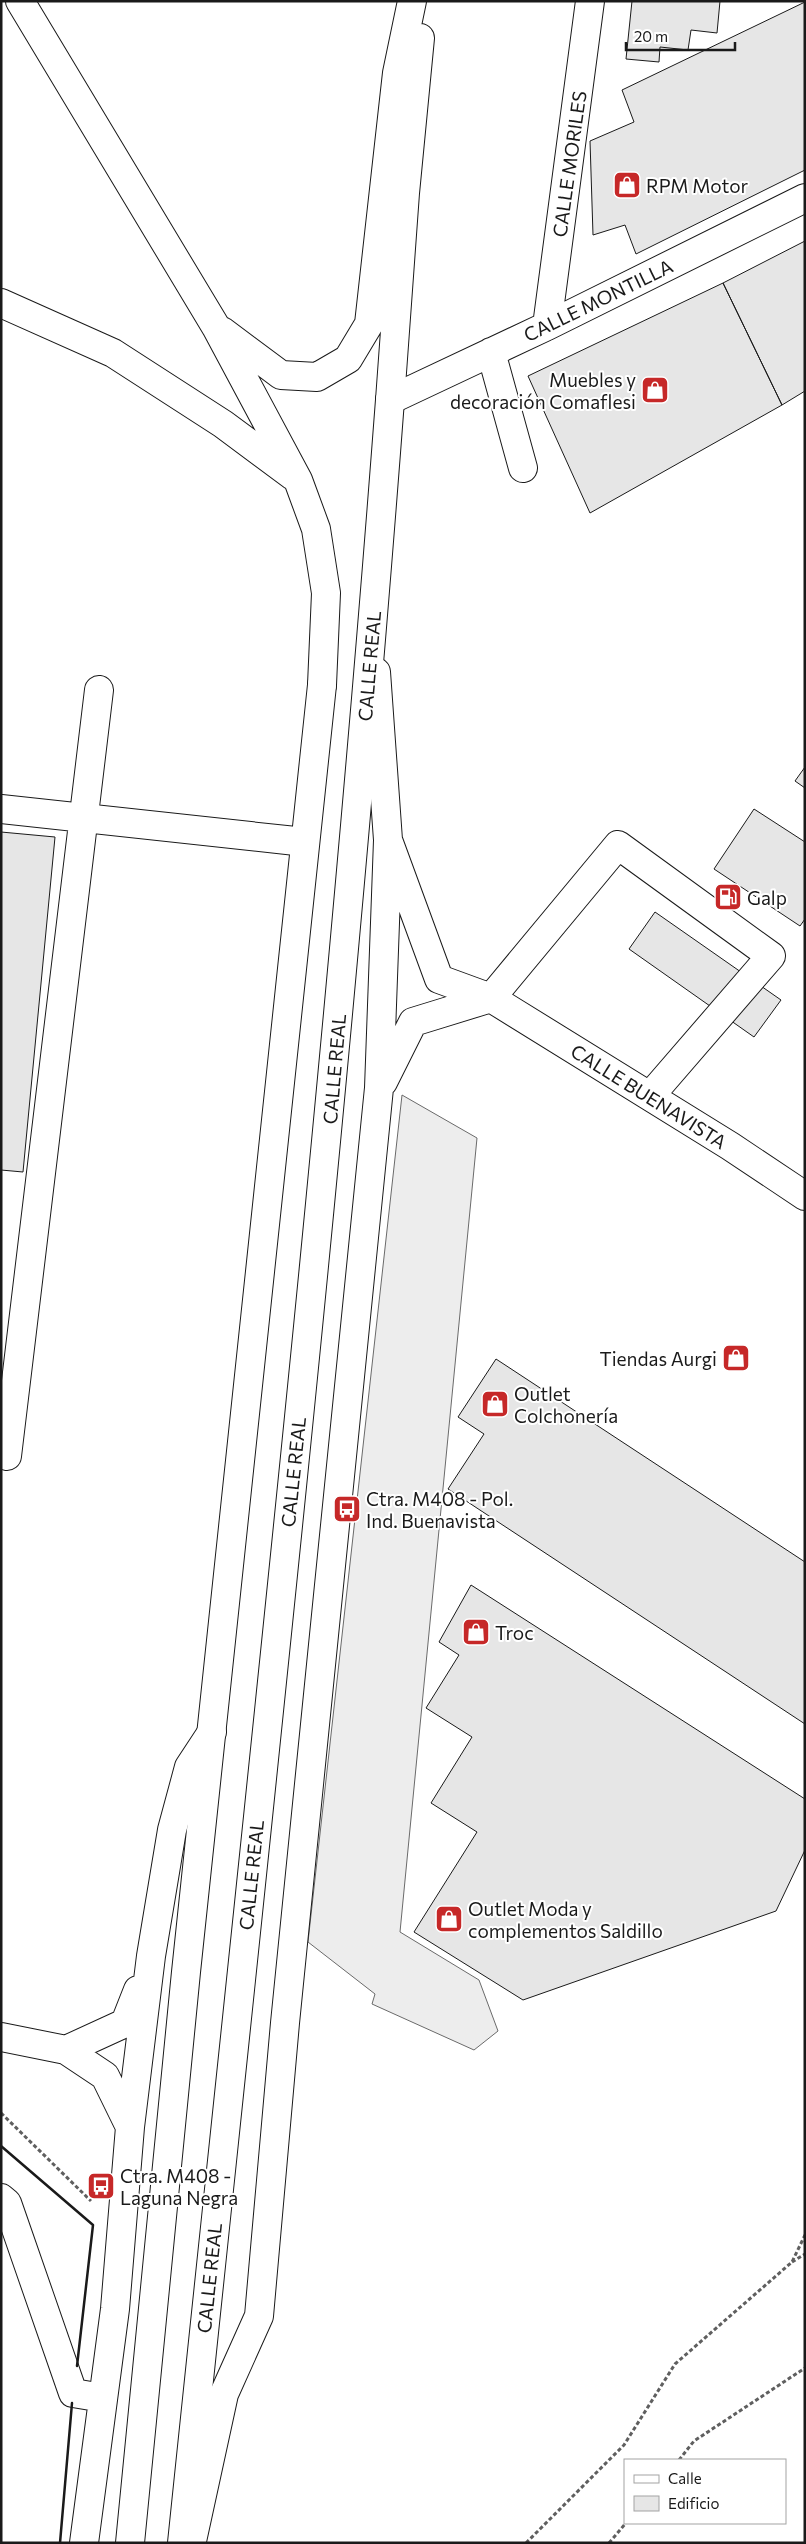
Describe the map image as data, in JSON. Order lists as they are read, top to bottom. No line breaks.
{"streets":{"main road":["CALLE MORILES","CALLE MONTILLA","CALLE REAL","CALLE BUENAVISTA"]},"crossings":[["CALLE MORILES","CALLE MONTILLA"],["CALLE MONTILLA","CALLE REAL"],["CALLE REAL","CALLE BUENAVISTA"]],"places":{"shop":["RPM Motor","Muebles y decoración Comaflesi","Tiendas Aurgi","Outlet Colchonería","Troc","Outlet Moda y complementos Saldillo"],"fuel station":["Galp"],"bus stop":["Ctra. M408 - Pol. Ind. Buenavista","Ctra. M408 - Laguna Negra"]},"legend":["Calle","Edificio"],"scale_bar":"20 m"}
